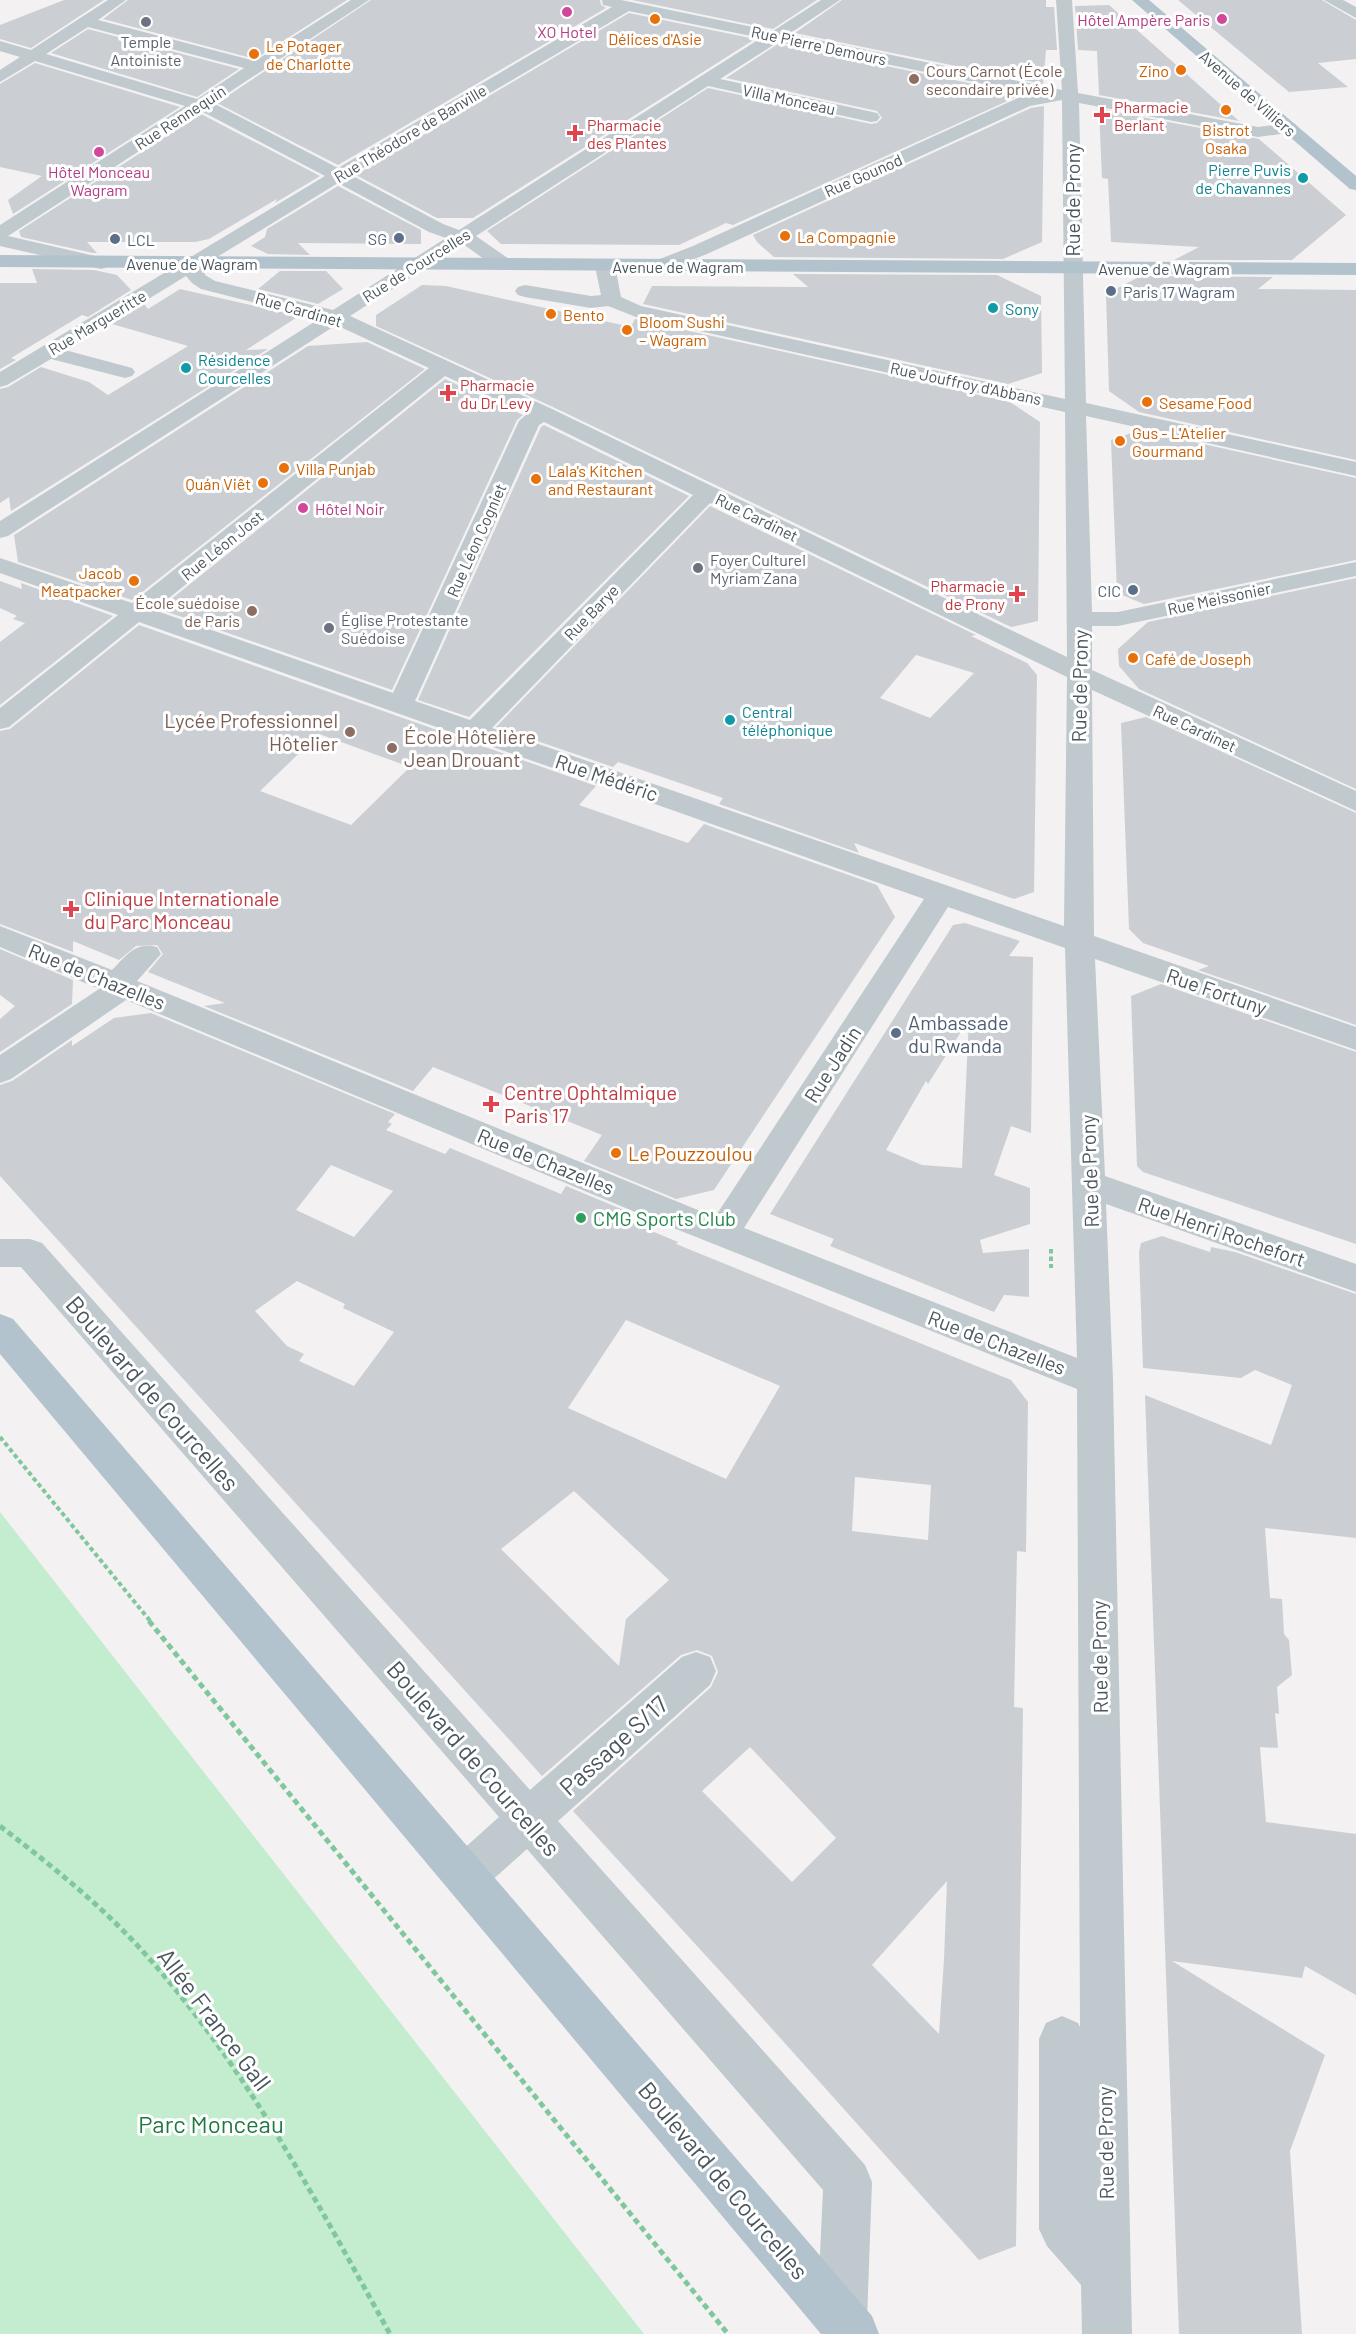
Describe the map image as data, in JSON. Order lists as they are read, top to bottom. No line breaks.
{"streets":{"main road":["Avenue de Villiers","Avenue de Wagram","Boulevard de Courcelles"],"street":["Rue Pierre Demours","Villa Monceau","Rue Rennequin","Rue Théodore de Banville","Rue Gounod","Rue de Prony","Rue de Courcelles","Rue Cardinet","Rue Margueritte","Rue Jouffroy d'Abbans","Rue Léon Cogniet","Rue Léon Jost","Rue Meissonier","Rue Barye","Rue Médéric","Rue de Chazelles","Rue Fortuny","Rue Jadin","Rue Henri Rochefort","Passage S/17"],"path":["Allée France Gall"]},"crossings":[["Rue Pierre Demours","Avenue de Villiers"],["Rue Pierre Demours","Rue Théodore de Banville"],["Rue Pierre Demours","Rue Gounod"],["Rue Pierre Demours","Rue de Prony"],["Rue Pierre Demours","Rue de Courcelles"],["Villa Monceau","Rue de Courcelles"],["Rue Théodore de Banville","Avenue de Wagram"],["Rue Théodore de Banville","Rue Cardinet"],["Rue Théodore de Banville","Rue Margueritte"],["Rue Gounod","Rue de Prony"],["Rue Gounod","Avenue de Wagram"],["Rue de Prony","Avenue de Wagram"],["Rue de Prony","Rue Cardinet"],["Rue de Prony","Rue Jouffroy d'Abbans"],["Rue de Prony","Rue Meissonier"],["Rue de Prony","Rue Médéric"],["Rue de Prony","Rue de Chazelles"],["Rue de Prony","Rue Fortuny"],["Rue de Prony","Rue Henri Rochefort"],["Avenue de Wagram","Rue de Courcelles"],["Avenue de Wagram","Rue Cardinet"],["Avenue de Wagram","Rue Margueritte"],["Rue de Courcelles","Rue Cardinet"],["Rue Cardinet","Rue Margueritte"],["Rue Cardinet","Rue Léon Cogniet"],["Rue Cardinet","Rue Léon Jost"],["Rue Cardinet","Rue Barye"],["Rue Léon Cogniet","Rue Médéric"],["Rue Léon Jost","Rue Médéric"],["Rue Barye","Rue Médéric"],["Rue Médéric","Rue Fortuny"],["Rue Médéric","Rue Jadin"],["Rue de Chazelles","Rue Jadin"],["Boulevard de Courcelles","Passage S/17"]],"parks":["Parc Monceau"],"places":{"other":["XO Hotel","Délices d'Asie","Hôtel Ampère Paris","Temple Antoiniste","Le Potager de Charlotte","Zino","Cours Carnot (École secondaire privée)","Bistrot Osaka","Hôtel Monceau Wagram","Pierre Puvis de Chavannes","La Compagnie","SG","LCL","Paris 17 Wagram","Sony","Bento","Bloom Sushi – Wagram","Résidence Courcelles","Sesame Food","Gus - L'Atelier Gourmand","Villa Punjab","Lala's Kitchen and Restaurant","Quán Viêt","Hôtel Noir","Foyer Culturel Myriam Zana","Jacob Meatpacker","CIC","École suédoise de Paris","Église Protestante Suédoise","Café de Joseph","Central téléphonique","Lycée Professionnel Hôtelier","École Hôtelière Jean Drouant","Ambassade du Rwanda","Le Pouzzoulou","CMG Sports Club"],"health":["Pharmacie Berlant","Pharmacie des Plantes","Pharmacie du Dr Levy","Pharmacie de Prony","Clinique Internationale du Parc Monceau","Centre Ophtalmique Paris 17"]}}
